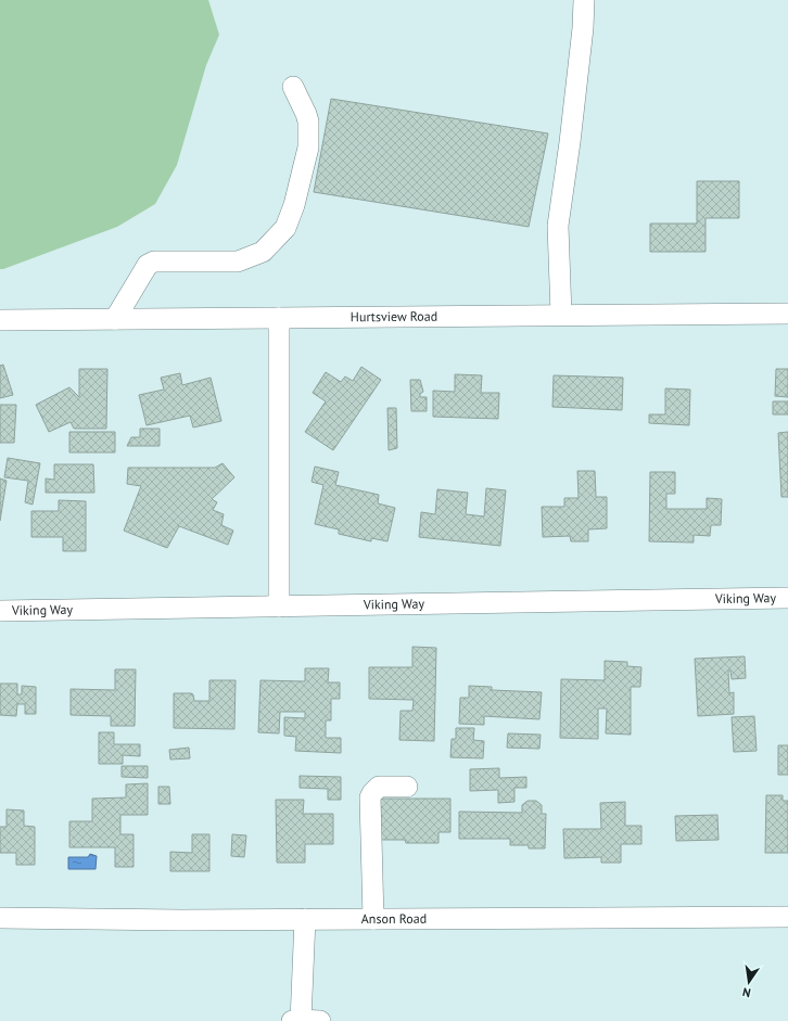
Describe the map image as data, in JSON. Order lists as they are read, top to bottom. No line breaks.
{"streets":{"street":["Hurtsview Road","Viking Way","Anson Road"]},"north":"bottom"}
